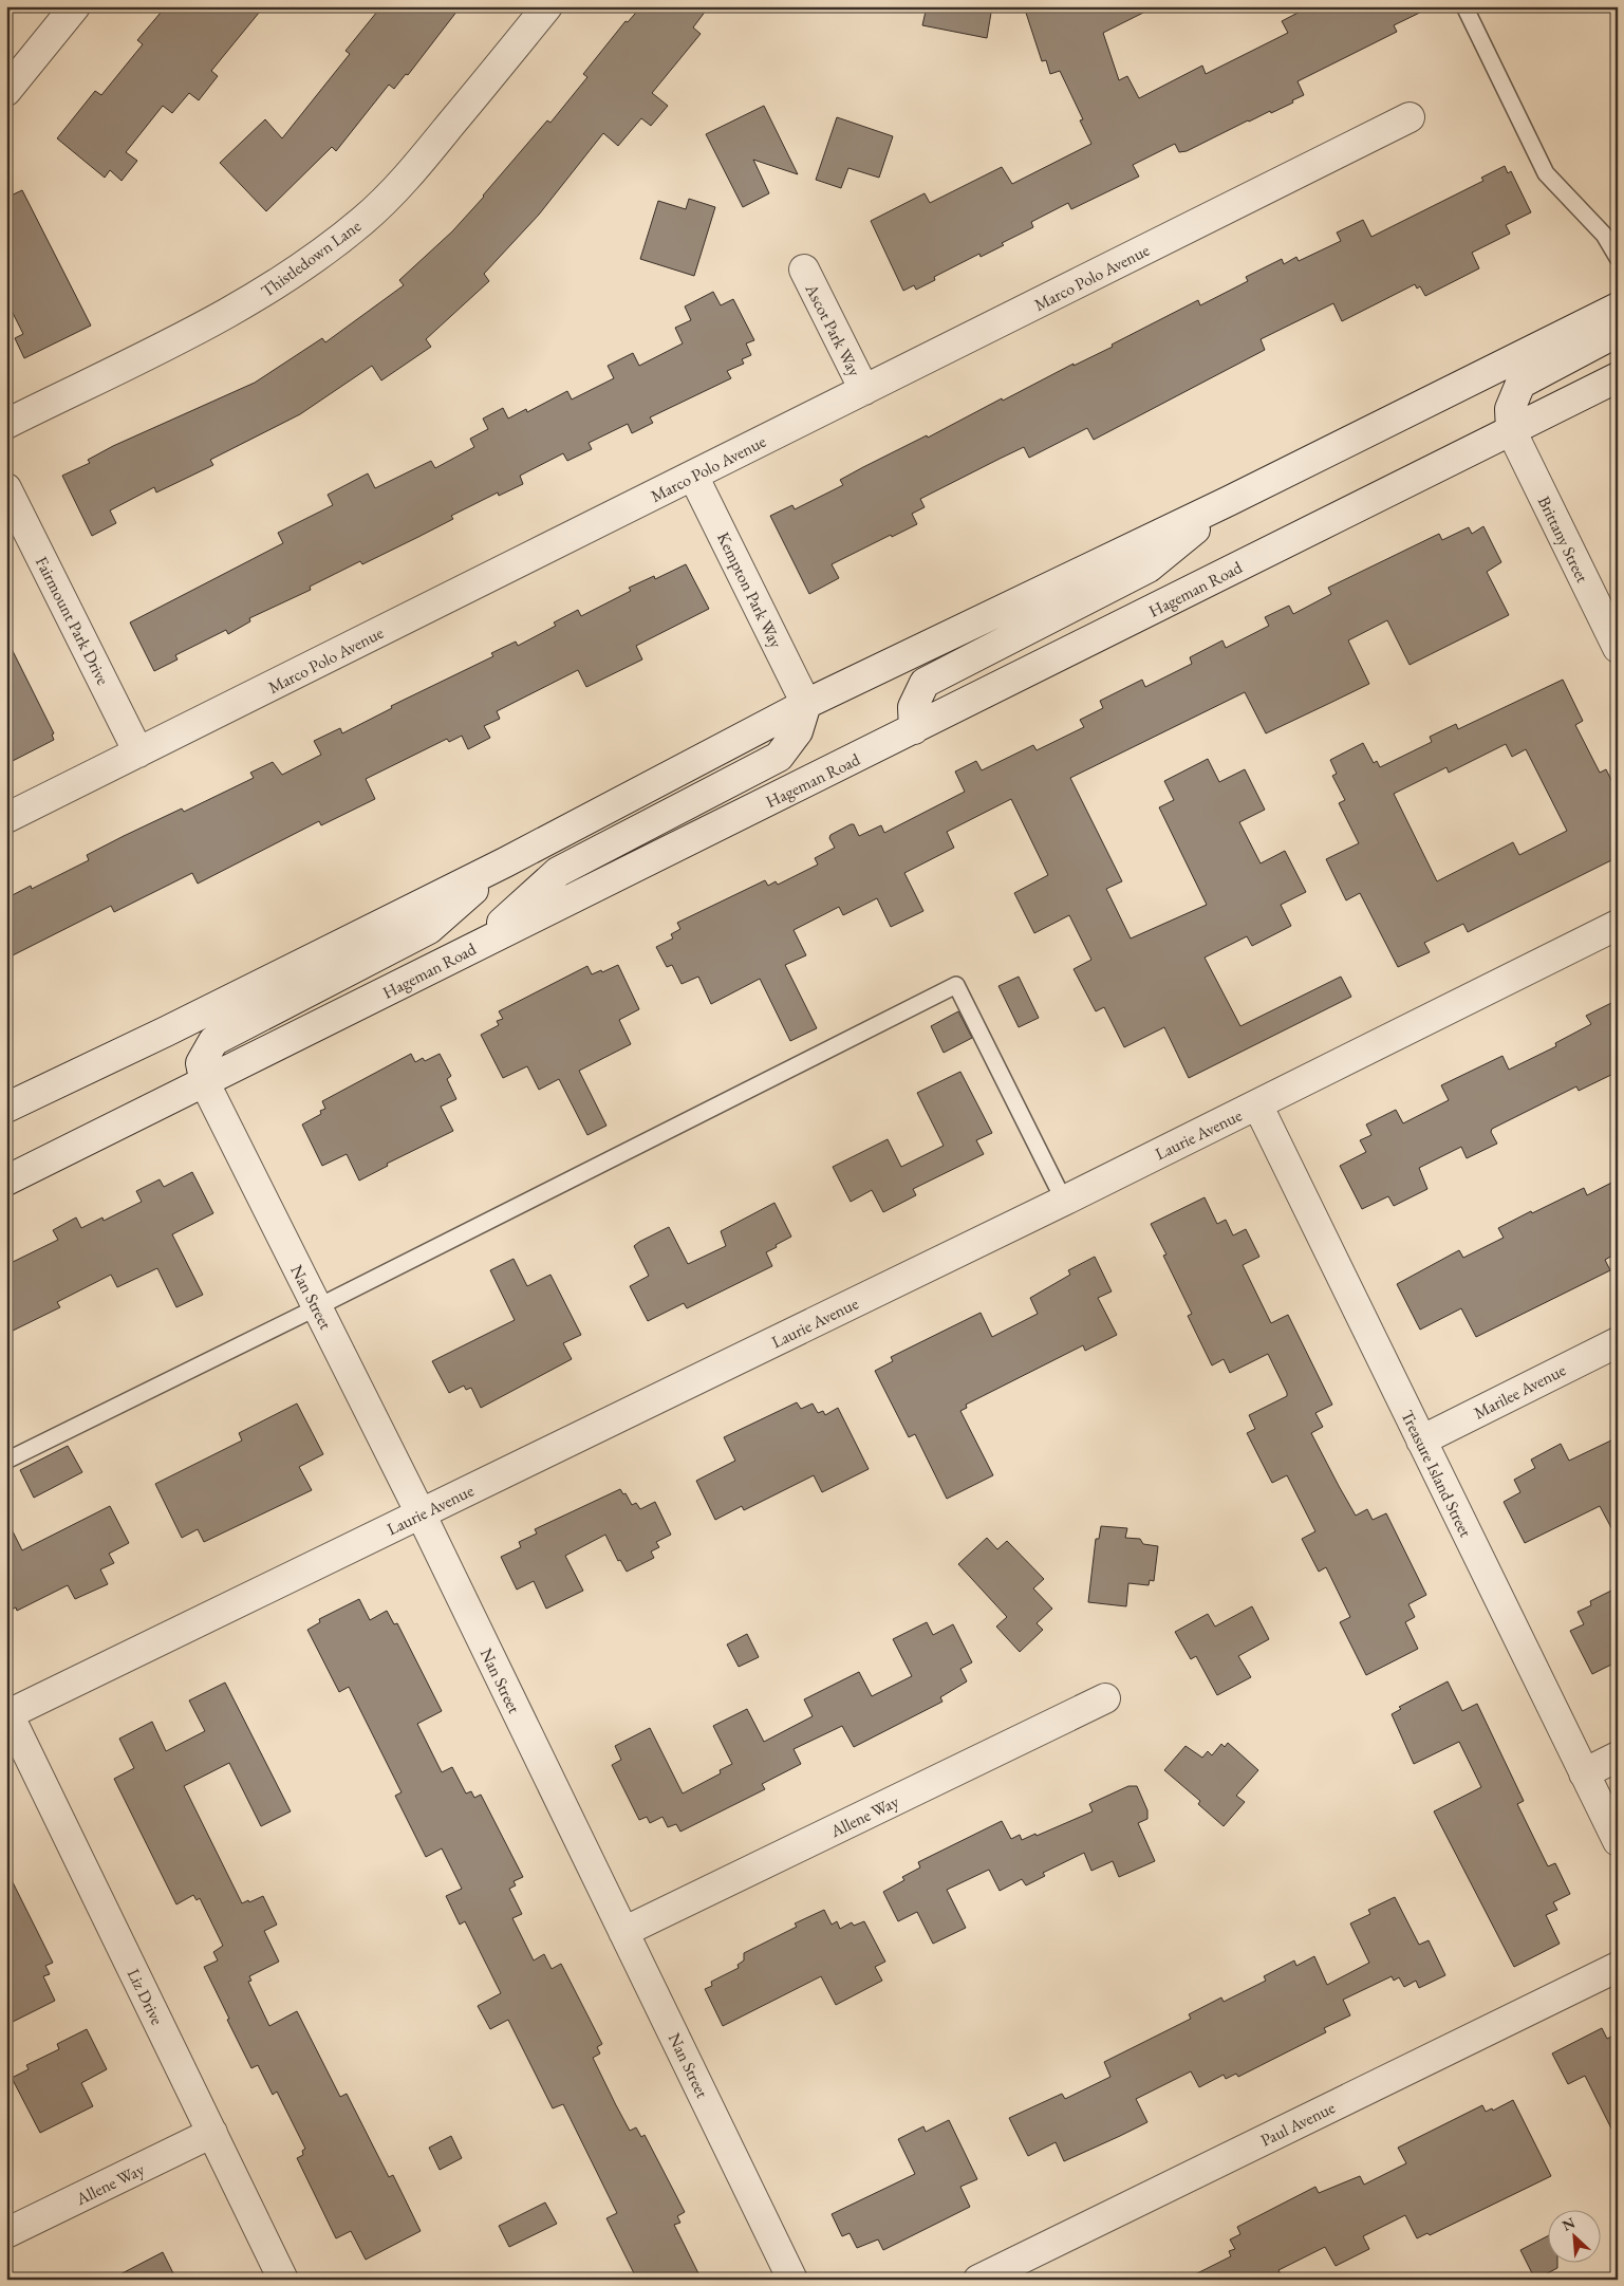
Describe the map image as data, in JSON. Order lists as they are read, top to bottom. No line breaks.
{"streets":{"street":["Thistledown Lane","Marco Polo Avenue","Ascot Park Way","Brittany Street","Hageman Road","Kempton Park Way","Fairmount Park Drive","Laurie Avenue","Nan Street","Marilee Avenue","Treasure Island Street","Allene Way","Liz Drive","Paul Avenue"]},"crossings":[["Marco Polo Avenue","Ascot Park Way"],["Marco Polo Avenue","Kempton Park Way"],["Marco Polo Avenue","Fairmount Park Drive"],["Brittany Street","Hageman Road"],["Hageman Road","Nan Street"],["Laurie Avenue","Nan Street"],["Laurie Avenue","Treasure Island Street"],["Laurie Avenue","Liz Drive"],["Nan Street","Allene Way"],["Marilee Avenue","Treasure Island Street"],["Allene Way","Liz Drive"]],"north":"top left"}
